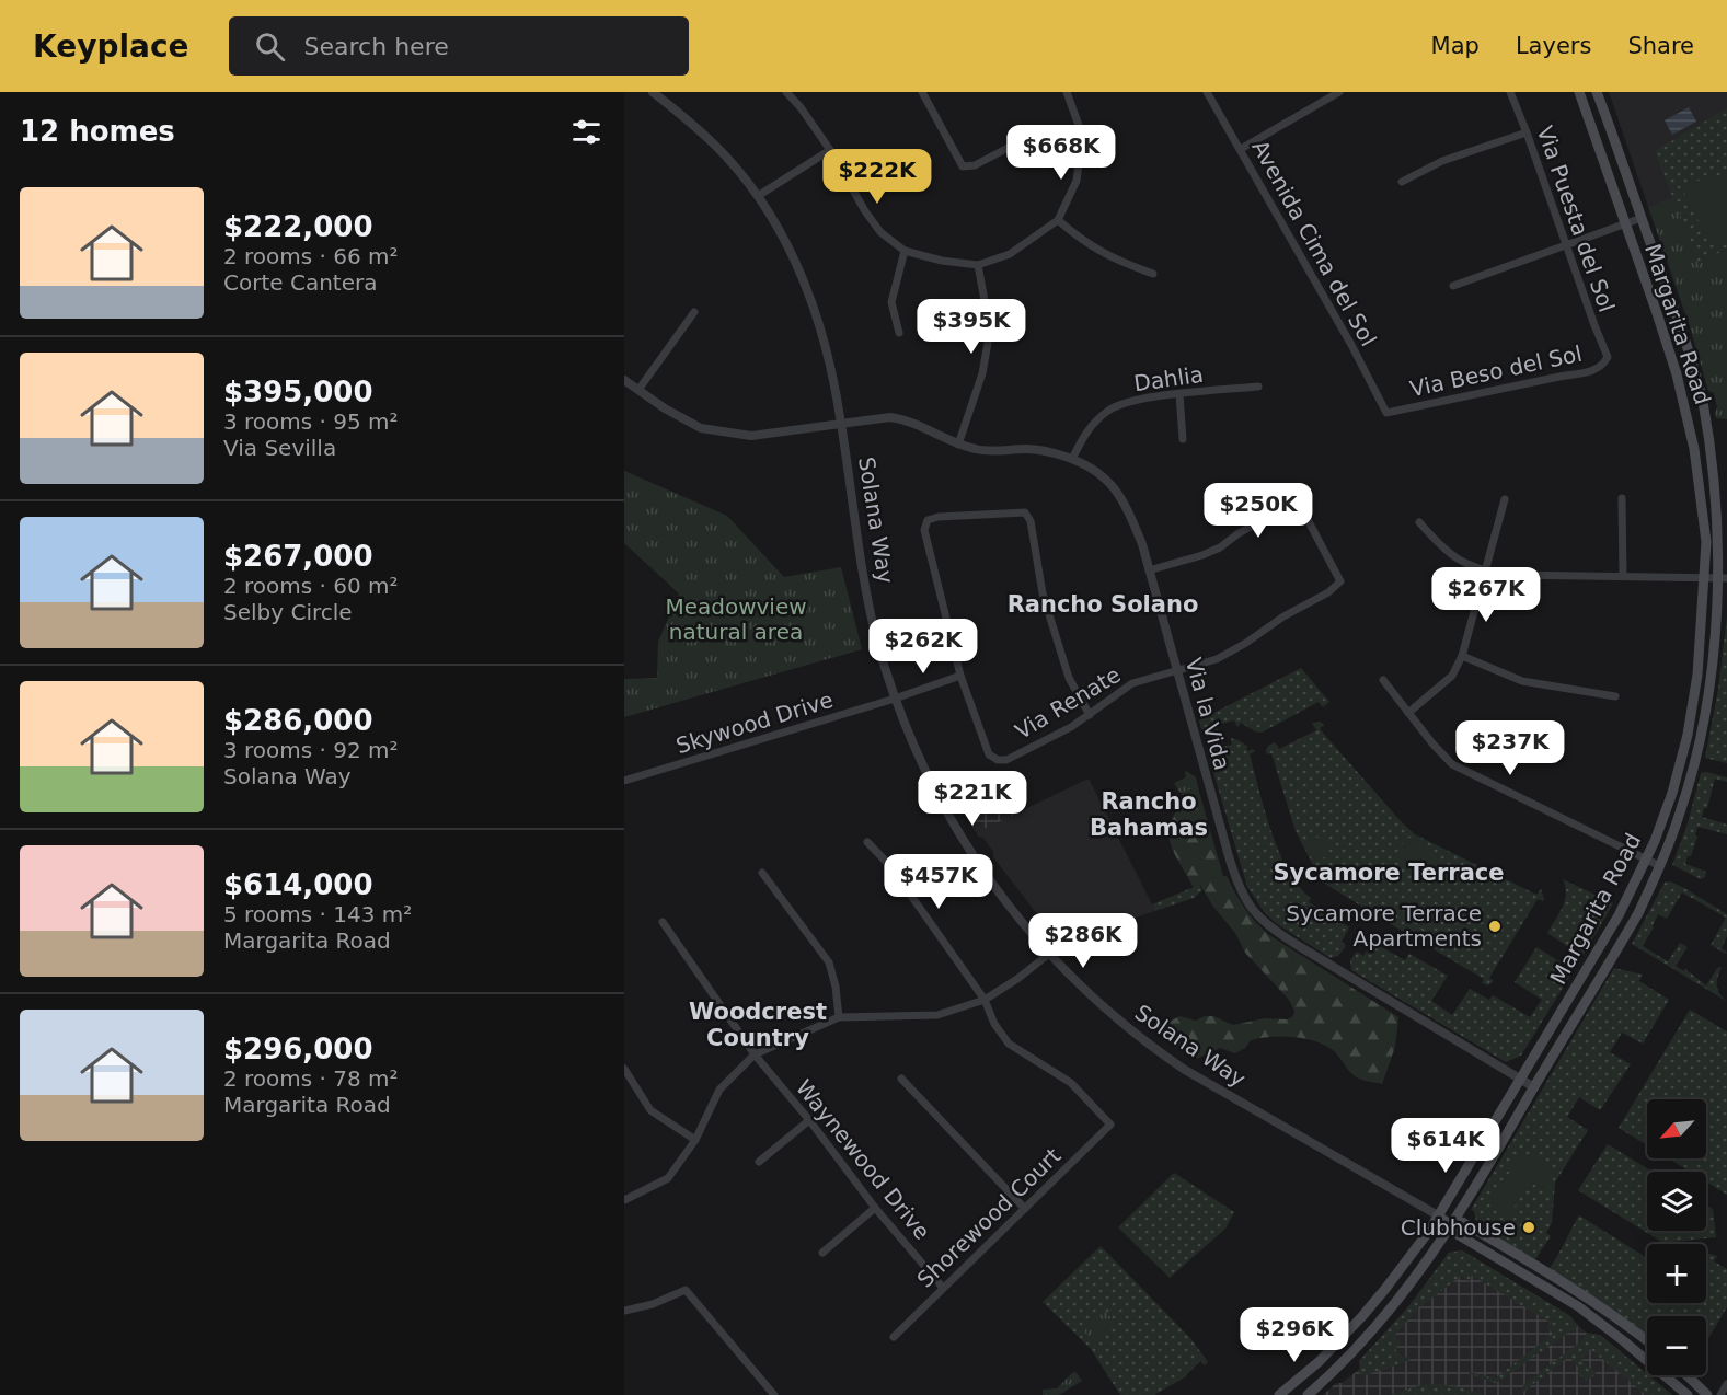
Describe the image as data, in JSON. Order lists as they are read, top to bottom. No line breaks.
{"streets":{"main road":["Margarita Road","Solana Way"],"street":["Via Puesta del Sol","Avenida Cima del Sol","Via Beso del Sol","Dahlia","Via Renate","Via la Vida","Skywood Drive","Waynewood Drive","Shorewood Court"]},"crossings":[["Via Puesta del Sol","Via Beso del Sol"],["Avenida Cima del Sol","Via Beso del Sol"],["Margarita Road","Solana Way"],["Margarita Road","Via la Vida"],["Dahlia","Via la Vida"],["Solana Way","Via la Vida"],["Solana Way","Skywood Drive"],["Via Renate","Via la Vida"],["Via Renate","Skywood Drive"],["Waynewood Drive","Shorewood Court"]],"districts":["Rancho Solano","Rancho Bahamas","Sycamore Terrace","Woodcrest Country"],"parks":["Meadowview natural area"],"places":["Sycamore Terrace Apartments","Clubhouse"],"north":"bottom left","page":{"header":"Keyplace","search":"Search here","nav":["Map","Layers","Share"],"heading":"12 homes","price":["$668K","$222K","$395K","$250K","$267K","$262K","$237K","$221K","$457K","$286K","$614K","$296K"],"list":[{"name":"$222,000","note":"2 rooms · 66 m² · Corte Cantera"},{"name":"$395,000","note":"3 rooms · 95 m² · Via Sevilla"},{"name":"$267,000","note":"2 rooms · 60 m² · Selby Circle"},{"name":"$286,000","note":"3 rooms · 92 m² · Solana Way"},{"name":"$614,000","note":"5 rooms · 143 m² · Margarita Road"},{"name":"$296,000","note":"2 rooms · 78 m² · Margarita Road"}],"map_buttons":["+","−"]}}
